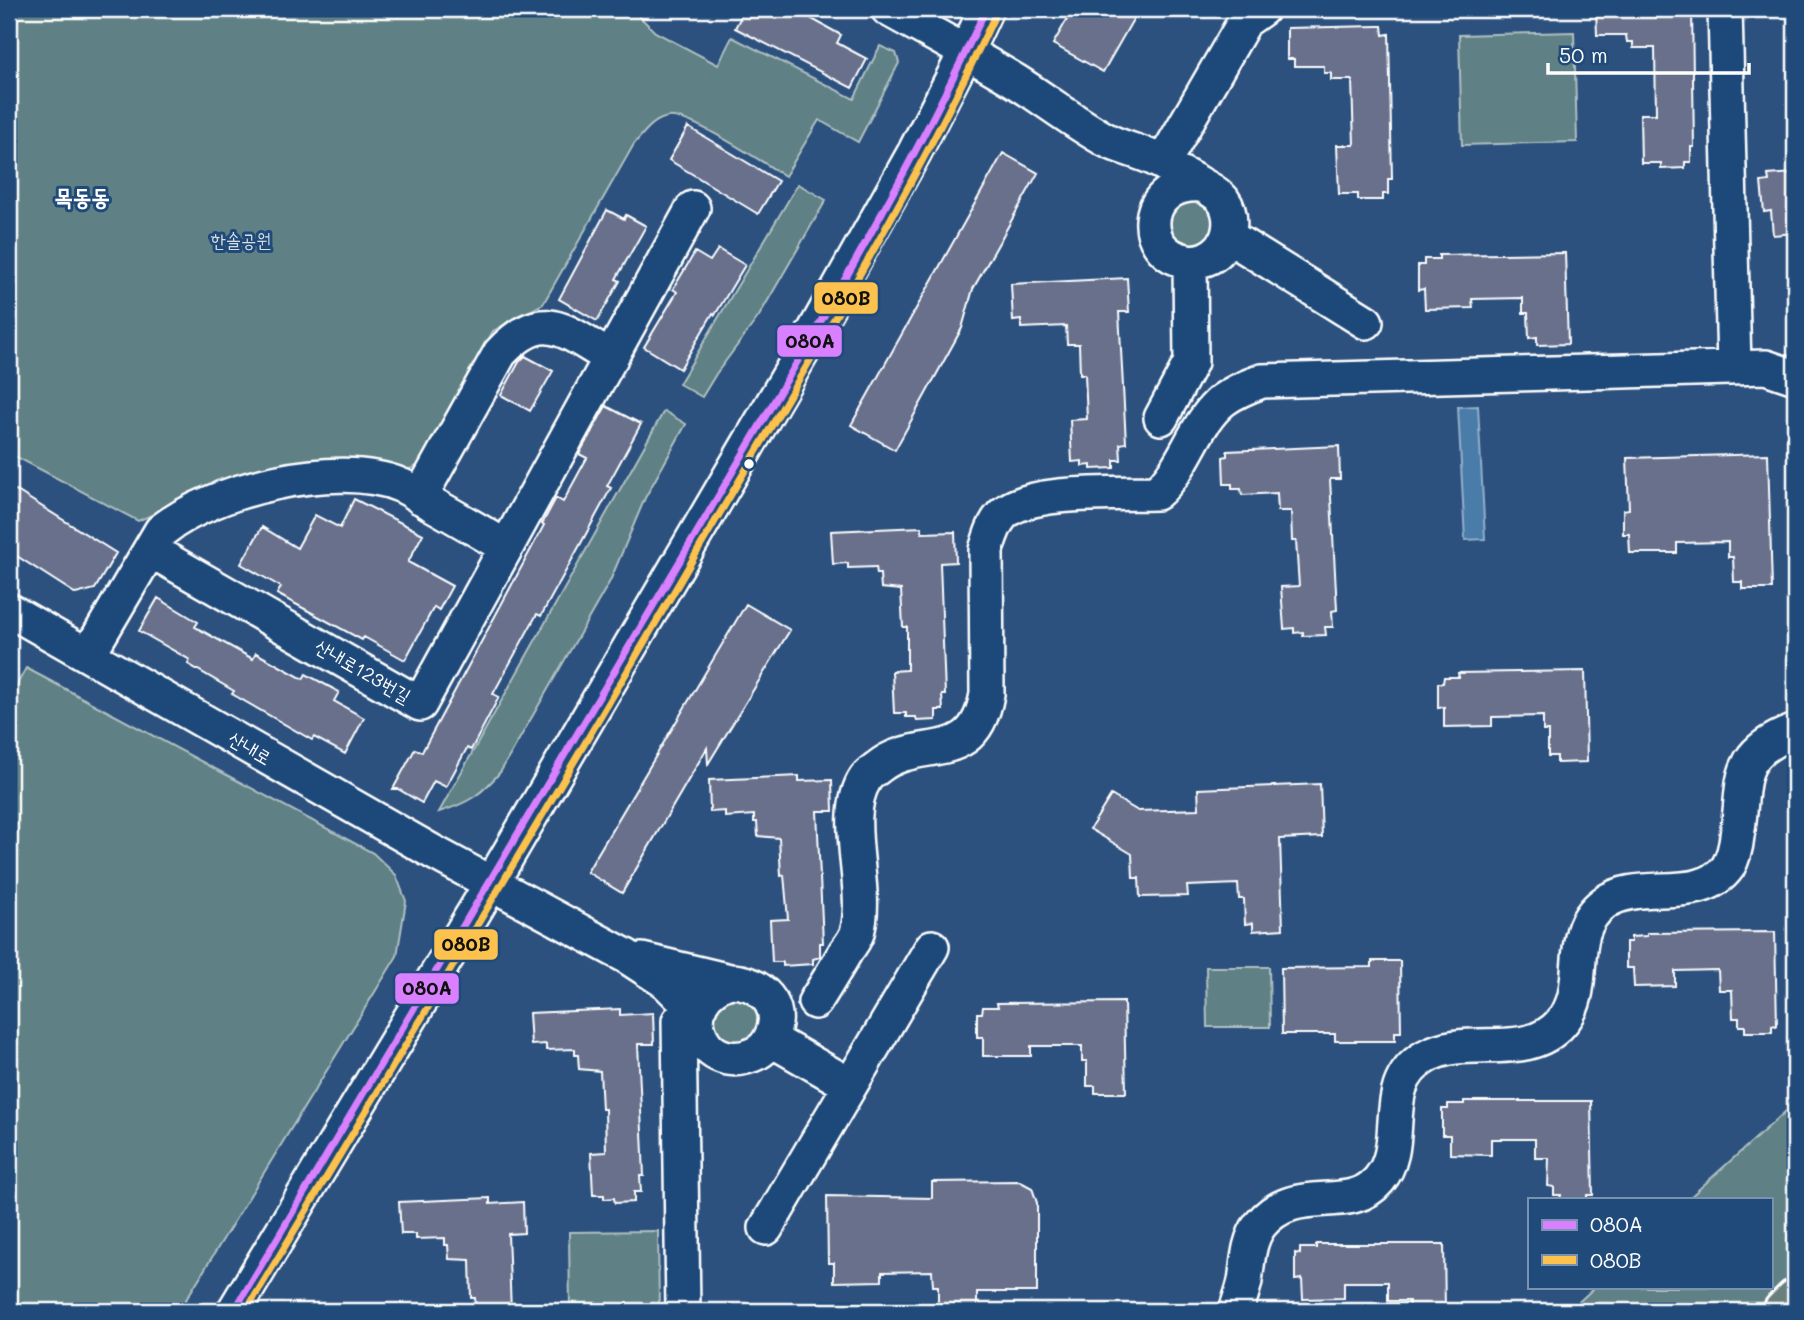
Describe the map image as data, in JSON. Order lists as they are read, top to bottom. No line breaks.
{"streets":{"street":["산내로123번길","산내로"]},"districts":["목동동"],"parks":["한솔공원"],"lines":["transit line 080A","transit line 080B"],"legend":["080A","080B"],"scale_bar":"50 m"}
